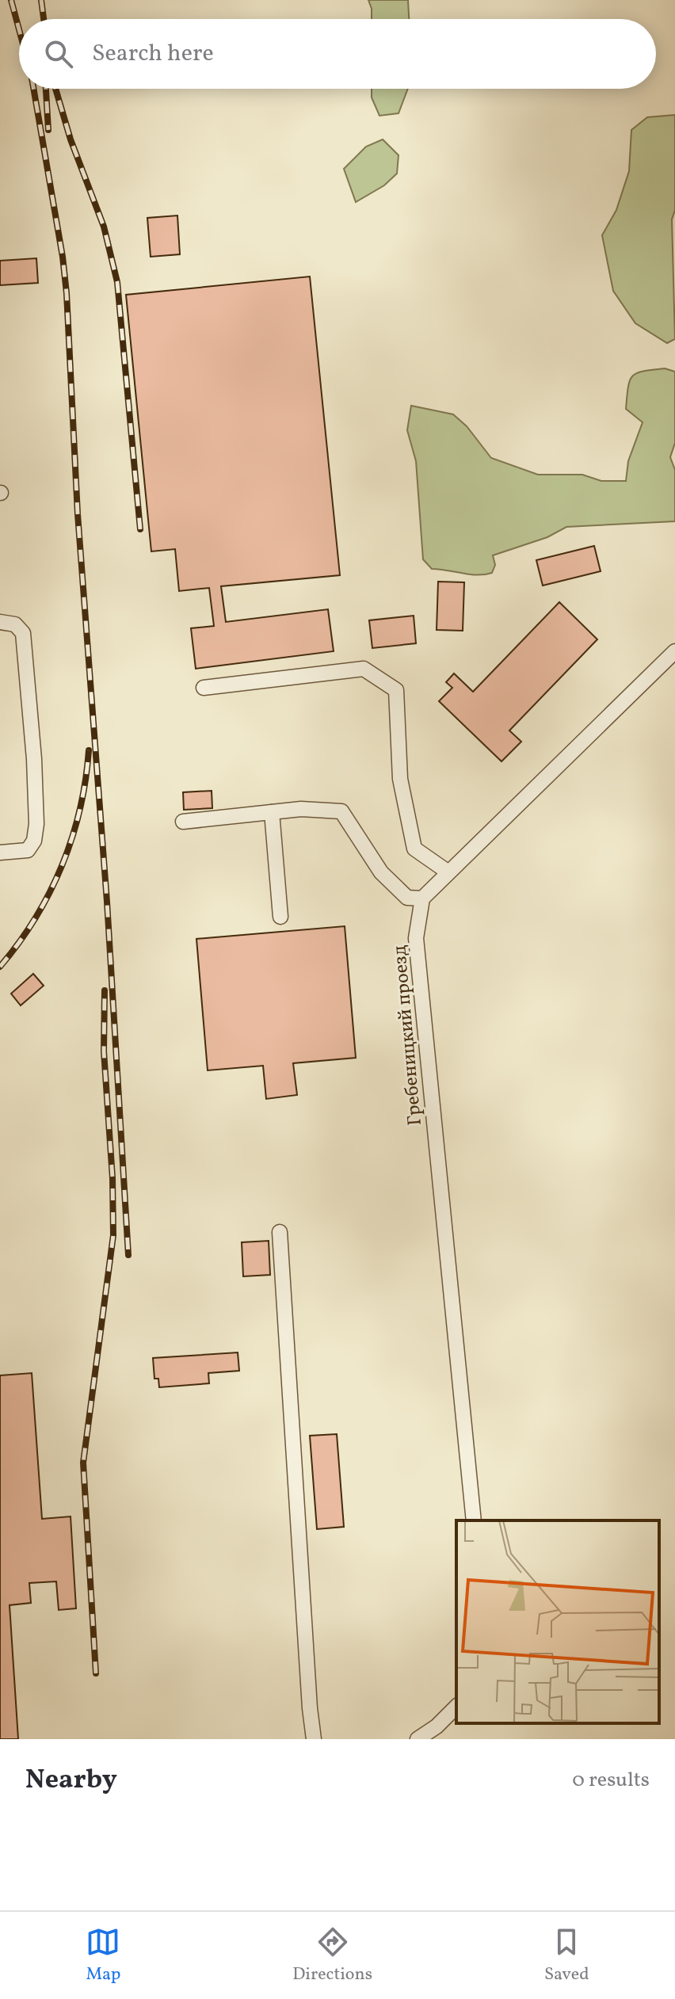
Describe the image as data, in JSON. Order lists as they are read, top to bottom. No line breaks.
{"streets":{"street":["Гребеницкий проезд"]},"page":{"search":"Search here","heading":["Nearby","0 results"],"nav":["Map","Directions","Saved"]}}
